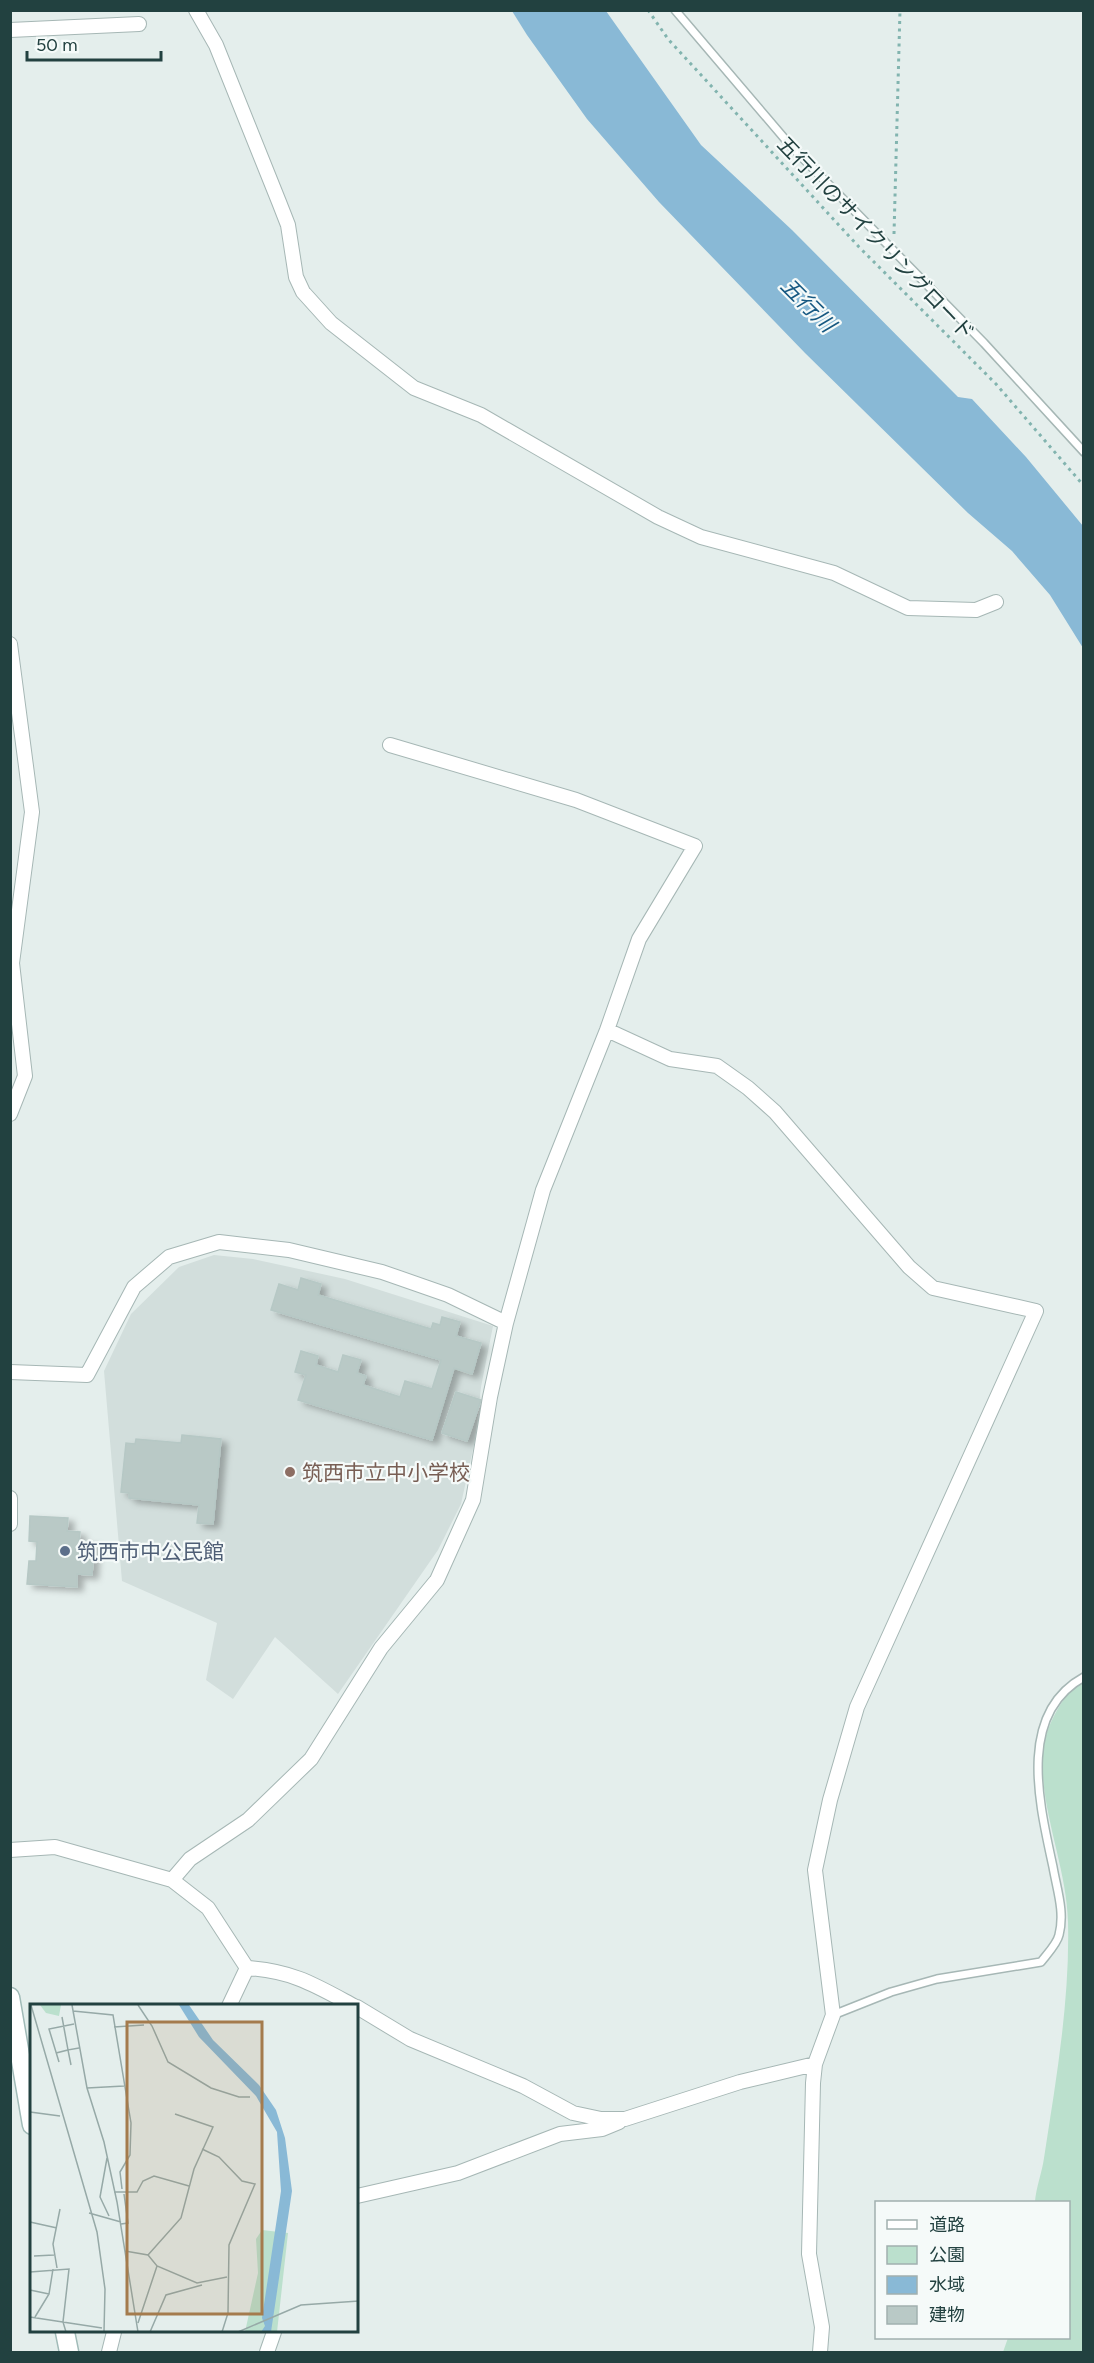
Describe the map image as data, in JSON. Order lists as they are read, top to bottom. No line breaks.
{"streets":{"path":["五行川のサイクリングロード"]},"water":["五行川"],"places":["筑西市立中小学校","筑西市中公民館"],"legend":["道路","公園","水域","建物"],"scale_bar":"50 m"}
